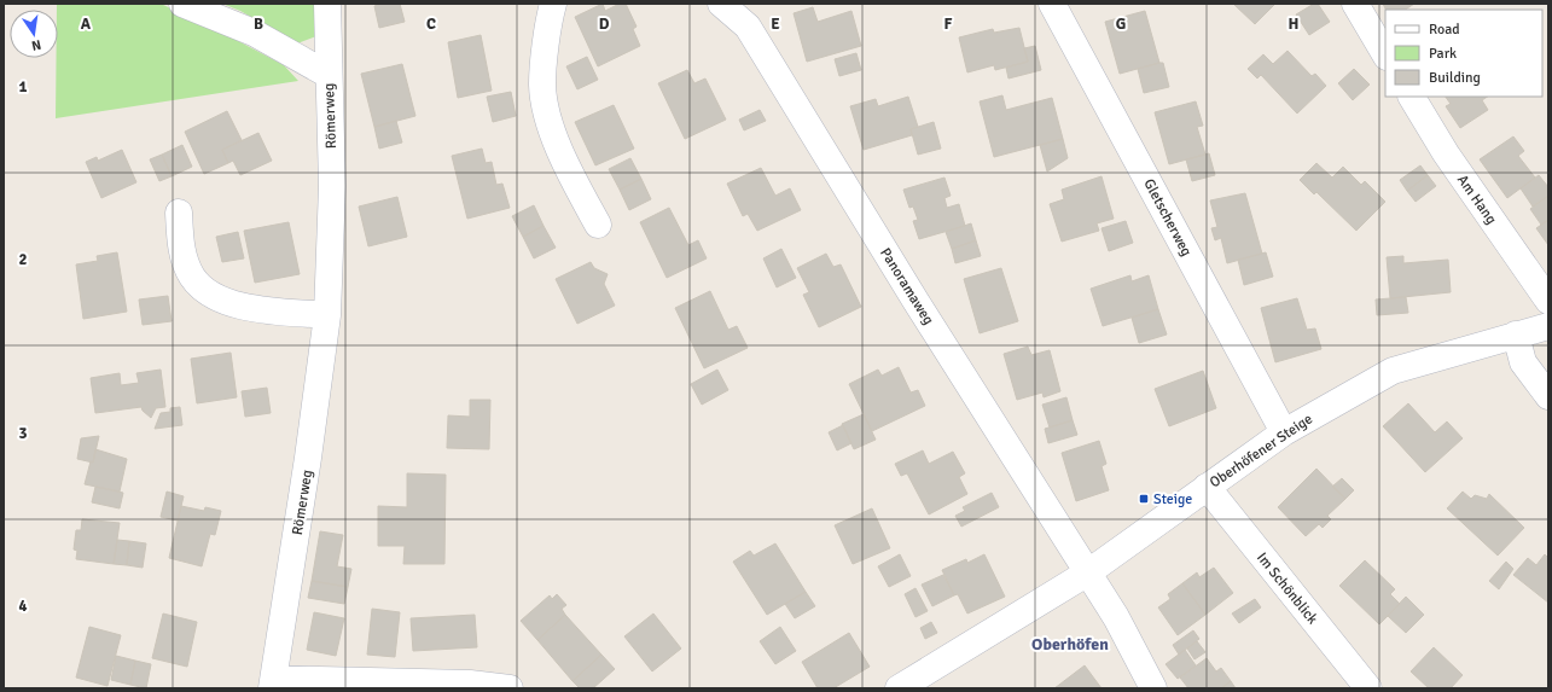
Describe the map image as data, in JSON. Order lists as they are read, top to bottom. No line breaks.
{"streets":{"street":["Römerweg","Am Hang","Gletscherweg","Panoramaweg","Oberhöfener Steige","Im Schönblick"]},"crossings":[["Gletscherweg","Oberhöfener Steige"],["Panoramaweg","Oberhöfener Steige"],["Oberhöfener Steige","Im Schönblick"]],"districts":["Oberhöfen"],"places":{"transit":["Steige"]},"legend":["Road","Park","Building"],"north":"bottom","grid":{"columns":["A","B","C","D","E","F","G","H"],"rows":["1","2","3","4"]}}
